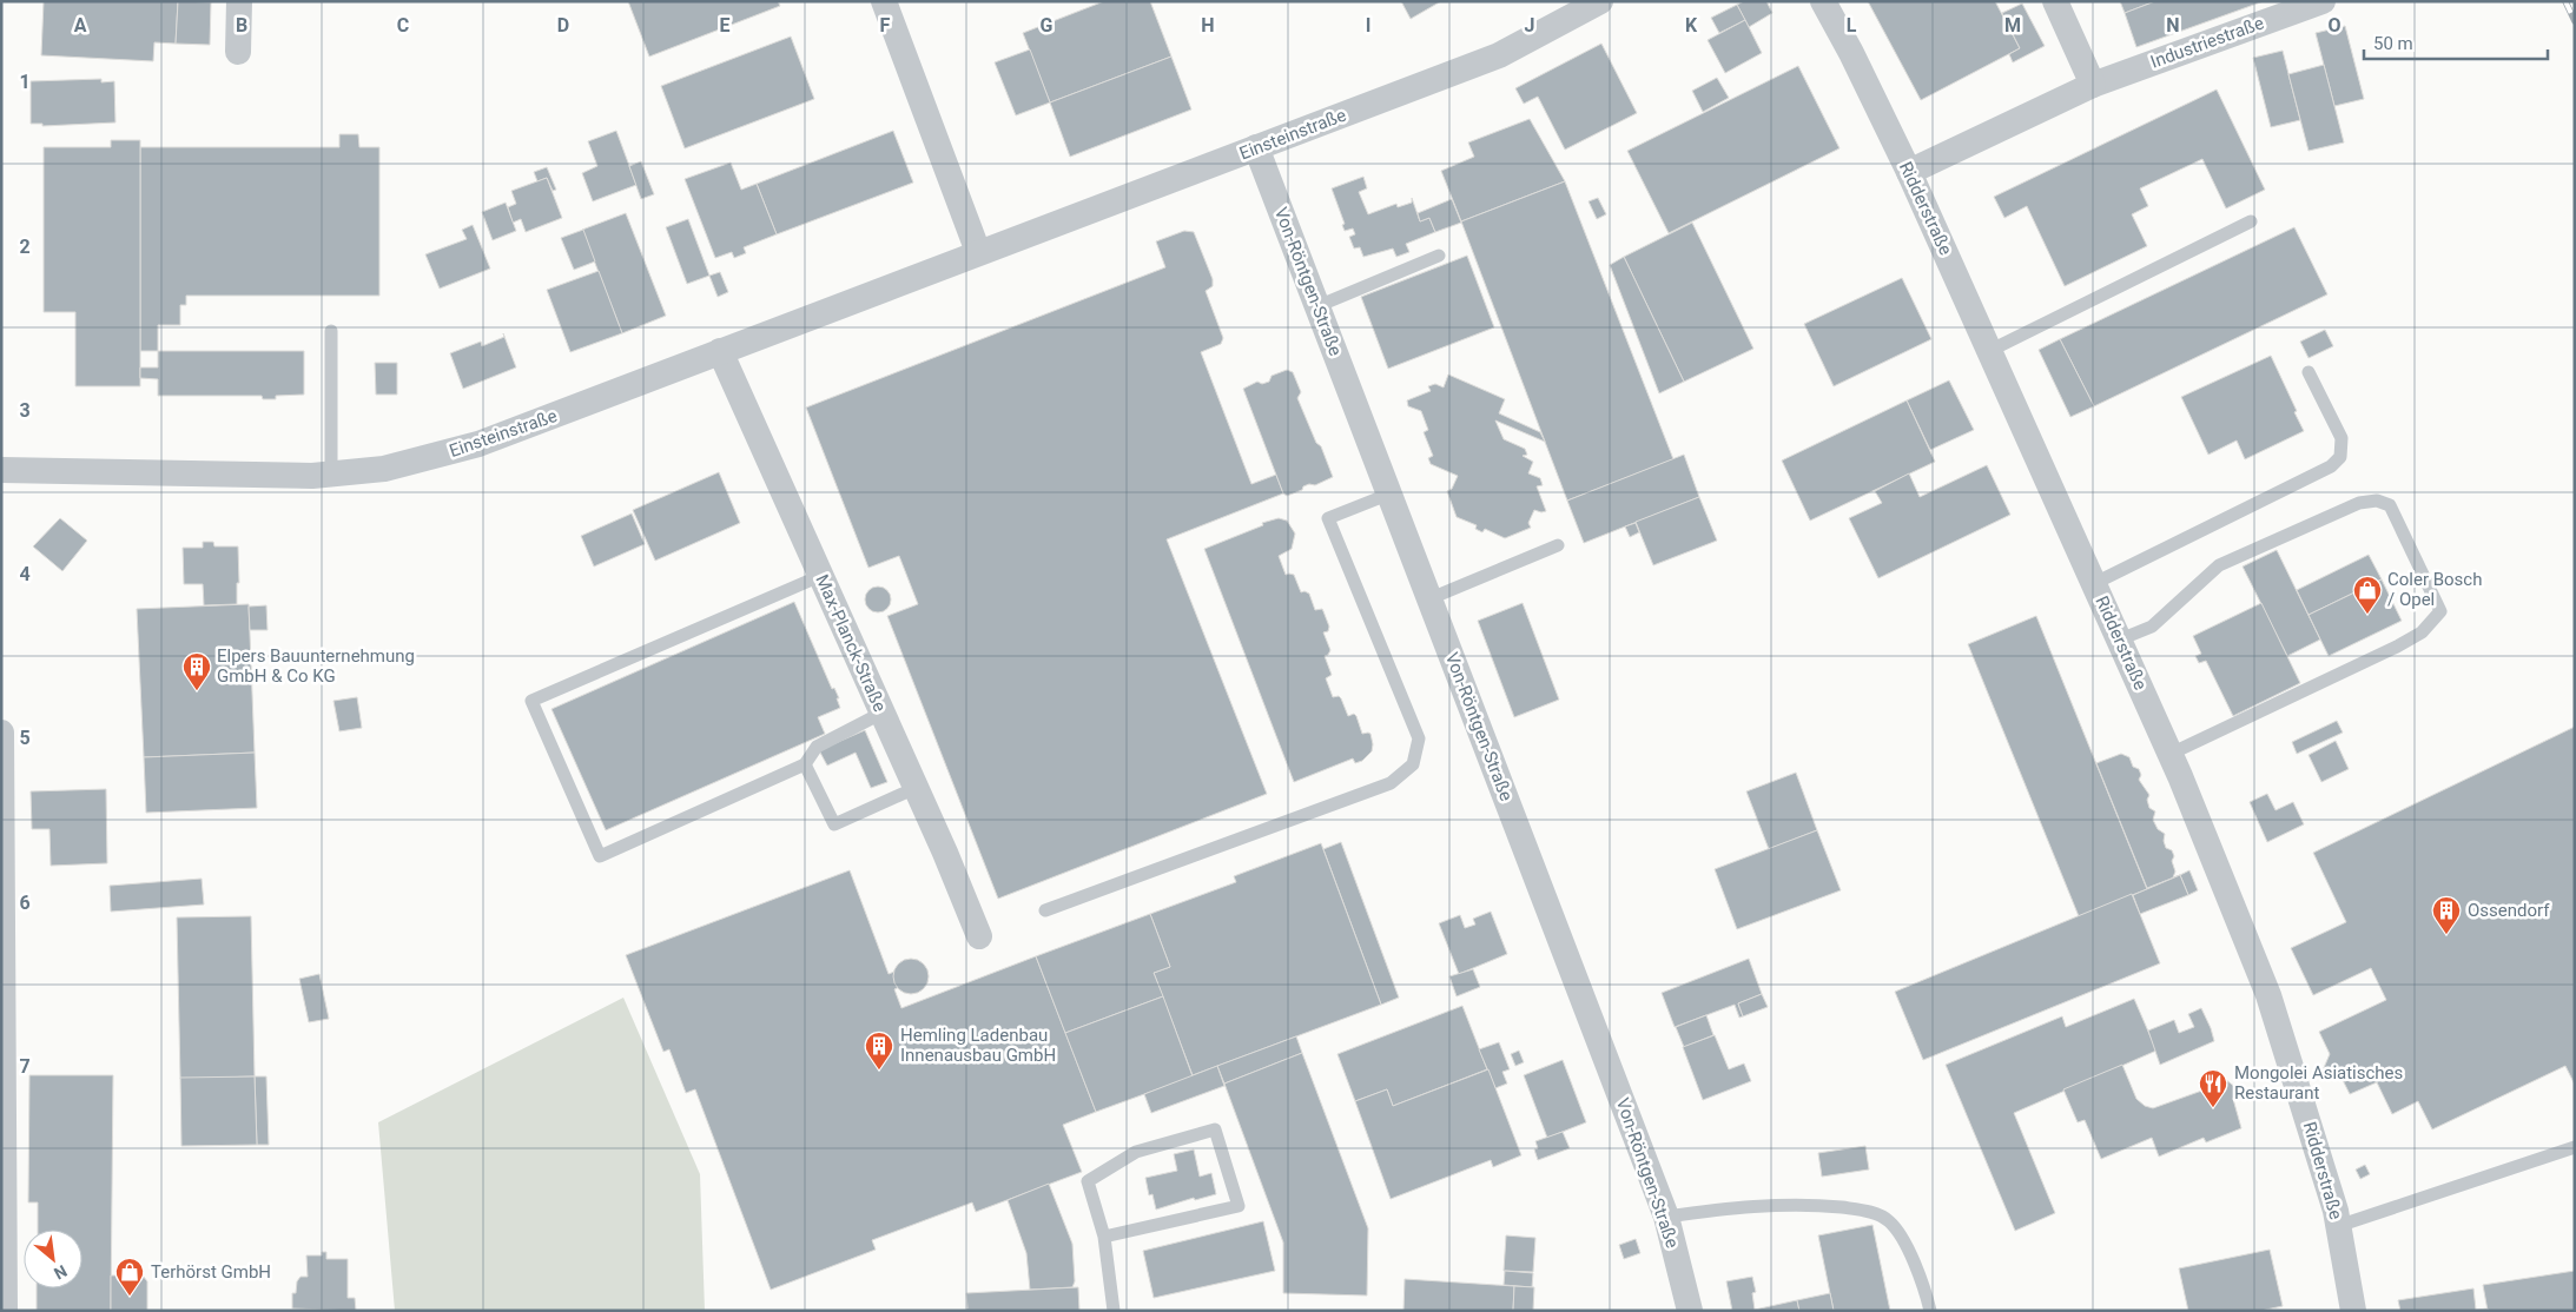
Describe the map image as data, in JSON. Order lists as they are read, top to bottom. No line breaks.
{"streets":{"street":["Industriestraße","Einsteinstraße","Ridderstraße","Von-Röntgen-Straße","Max-Planck-Straße"]},"crossings":[["Industriestraße","Ridderstraße"],["Einsteinstraße","Von-Röntgen-Straße"],["Einsteinstraße","Max-Planck-Straße"]],"places":{"shop":["Coler Bosch / Opel","Terhörst GmbH"],"building":["Elpers Bauunternehmung GmbH & Co KG","Ossendorf","Hemling Ladenbau Innenausbau GmbH"],"restaurant":["Mongolei Asiatisches Restaurant"]},"scale_bar":"50 m","north":"bottom right","grid":{"columns":["A","B","C","D","E","F","G","H","I","J","K","L","M","N","O"],"rows":["1","2","3","4","5","6","7"]}}
